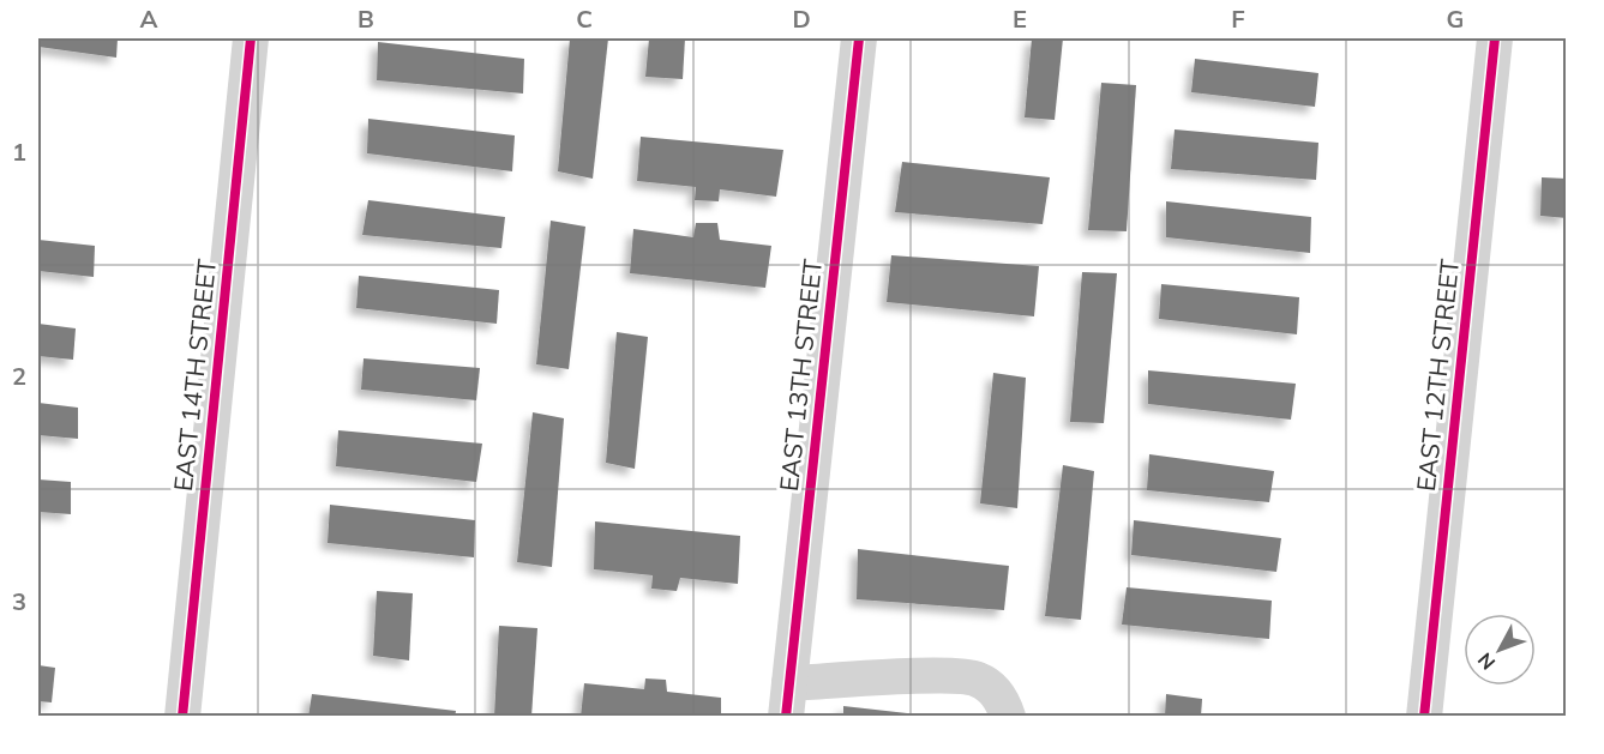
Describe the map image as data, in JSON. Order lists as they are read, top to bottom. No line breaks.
{"streets":{"street":["EAST 14TH STREET","EAST 13TH STREET","EAST 12TH STREET"]},"north":"bottom left","grid":{"columns":["A","B","C","D","E","F","G"],"rows":["1","2","3"]}}
